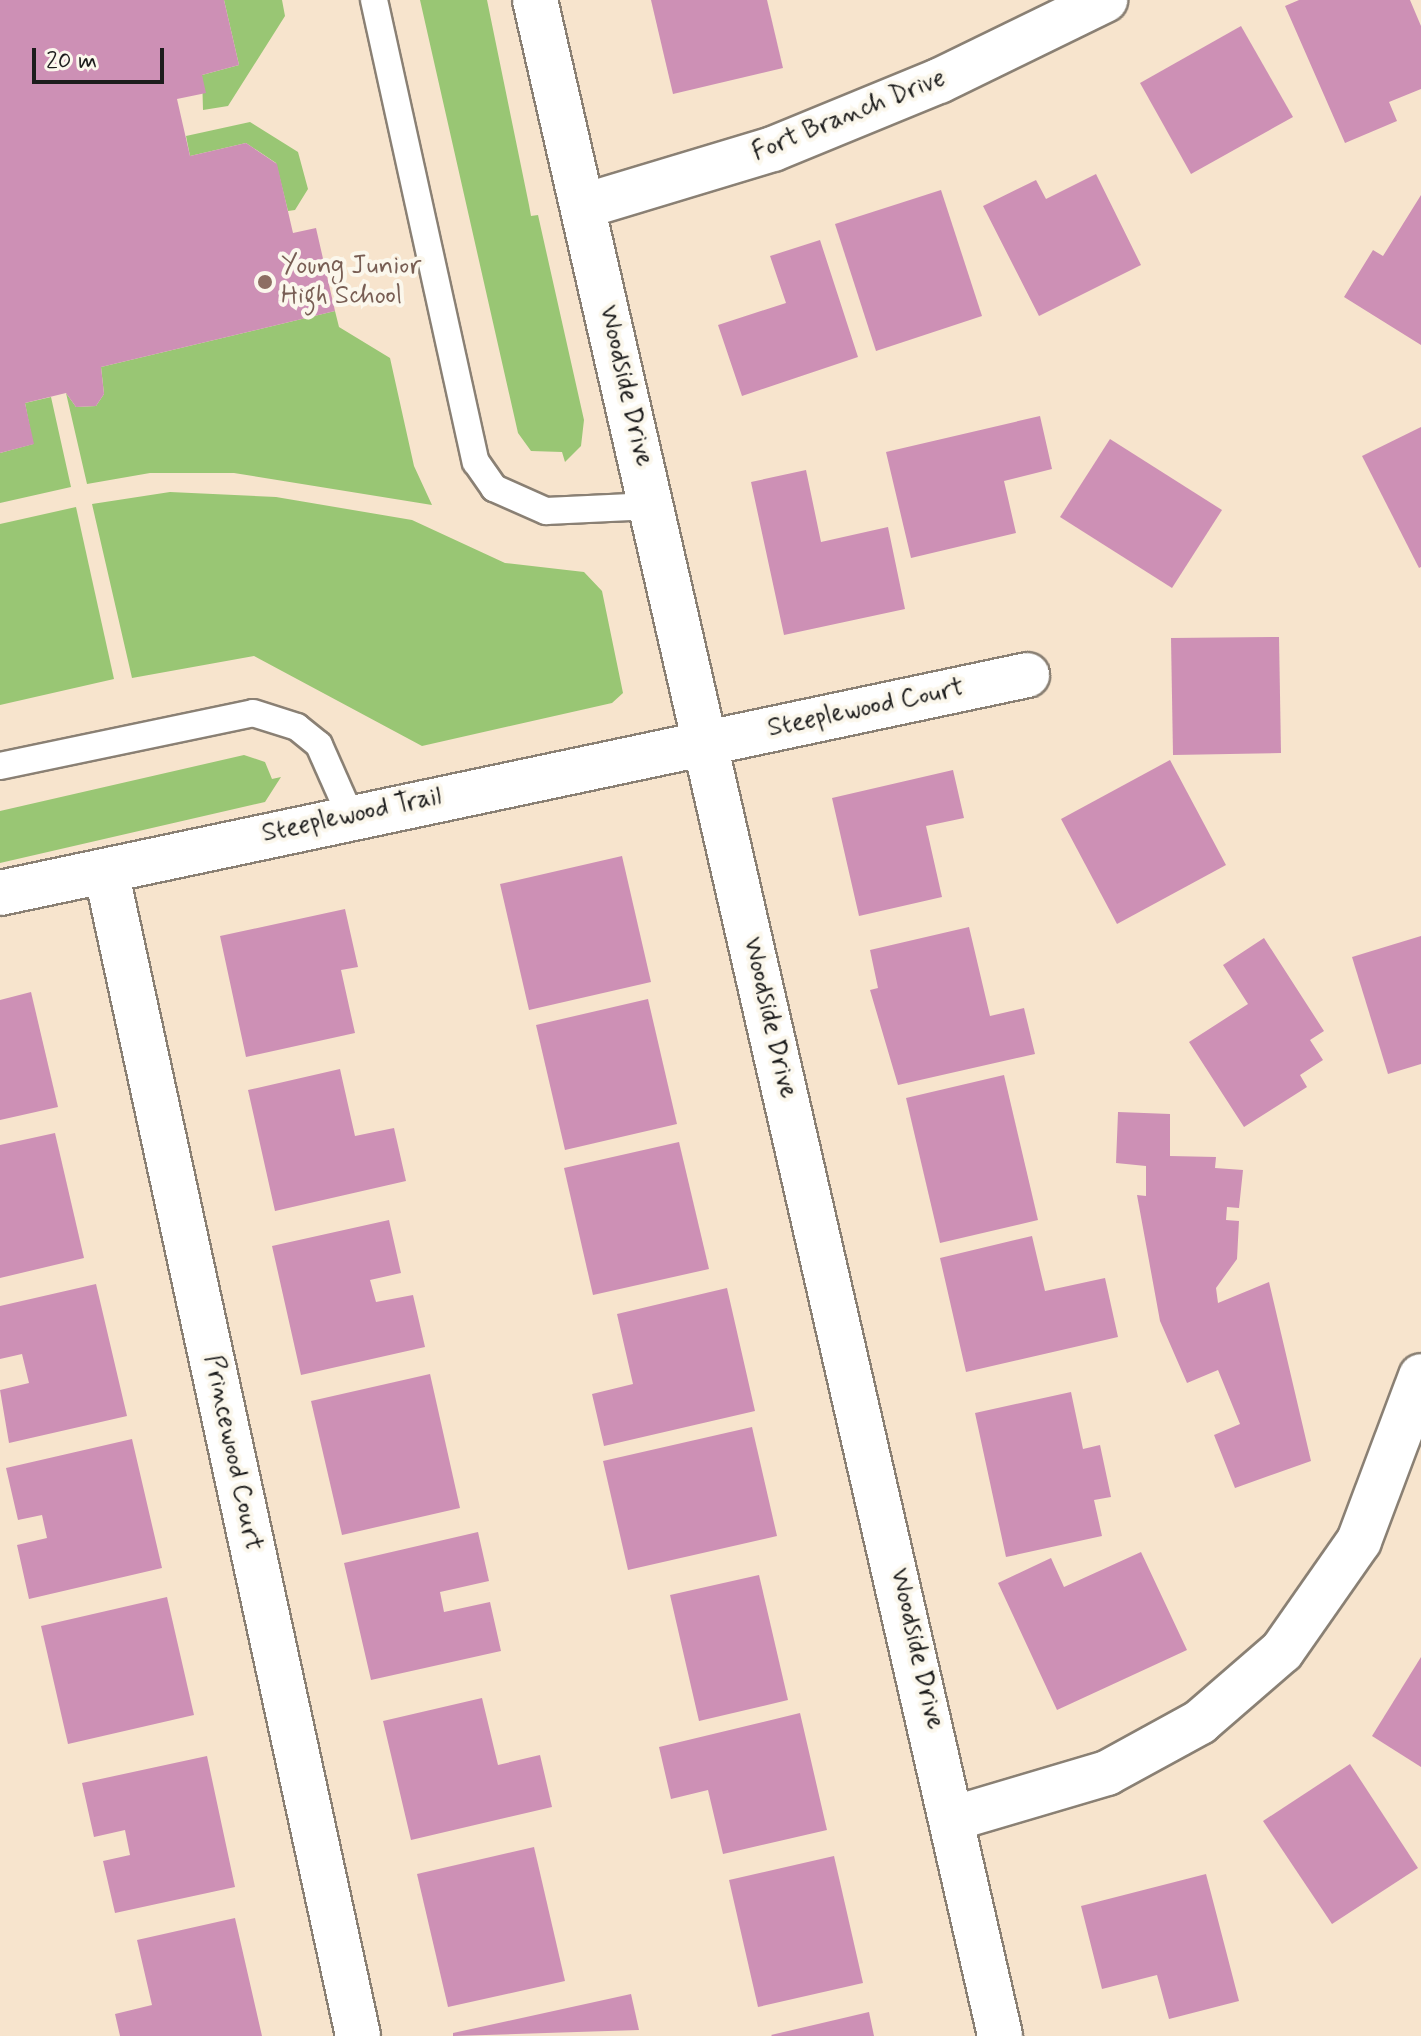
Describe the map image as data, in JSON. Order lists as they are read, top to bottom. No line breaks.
{"streets":{"street":["Fort Branch Drive","Woodside Drive","Steeplewood Court","Steeplewood Trail","Princewood Court"]},"crossings":[["Fort Branch Drive","Woodside Drive"],["Woodside Drive","Steeplewood Court"],["Woodside Drive","Steeplewood Trail"],["Steeplewood Court","Steeplewood Trail"],["Steeplewood Trail","Princewood Court"]],"places":["Young Junior High School"],"scale_bar":"20 m"}
